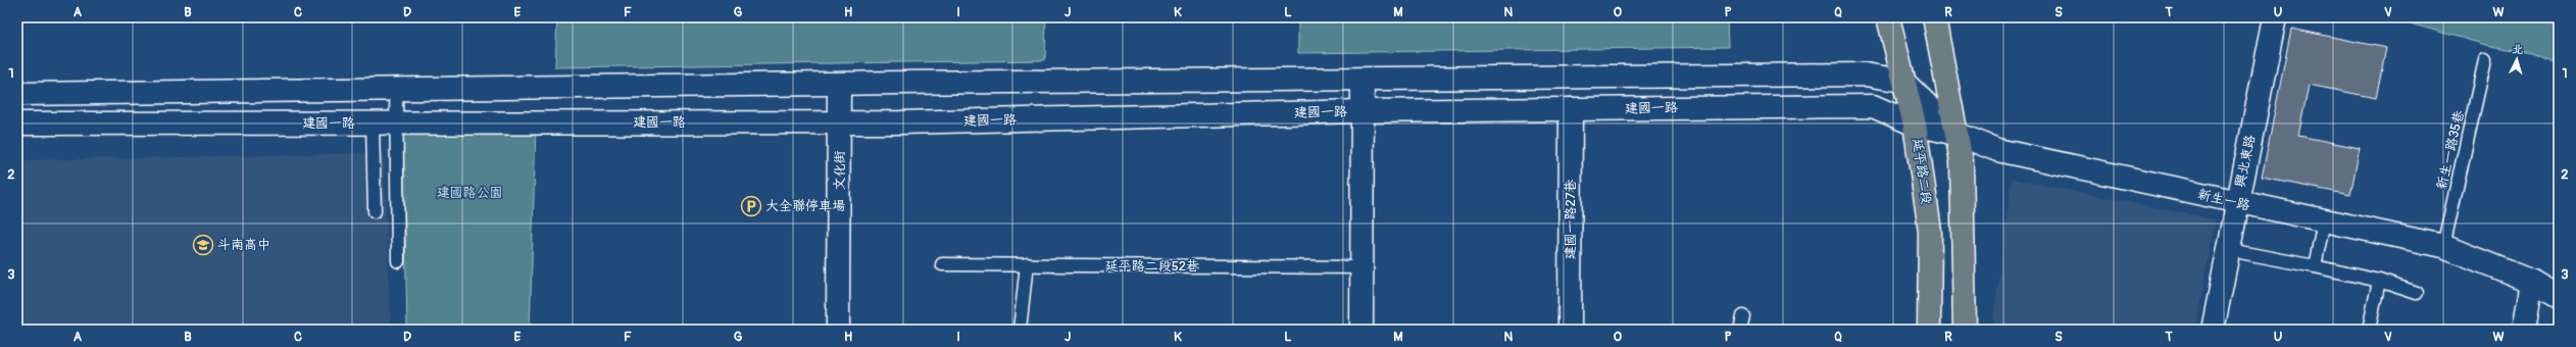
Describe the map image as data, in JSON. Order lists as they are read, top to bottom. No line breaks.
{"streets":{"main road":["延平路二段"],"street":["建國一路","興北東路","文化街","新生一路","建國一路27巷"],"lane":["新生一路35巷","延平路二段52巷"]},"crossings":[["建國一路","文化街"],["建國一路","延平路二段"],["建國一路","新生一路"],["建國一路","建國一路27巷"],["新生一路35巷","新生一路"],["興北東路","新生一路"],["延平路二段","新生一路"]],"parks":["建國路公園"],"places":{"parking":["大全聯停車場"],"school or university":["斗南高中"]},"north":"top","grid":{"columns":["A","B","C","D","E","F","G","H","I","J","K","L","M","N","O","P","Q","R","S","T","U","V","W"],"rows":["1","2","3"]}}
